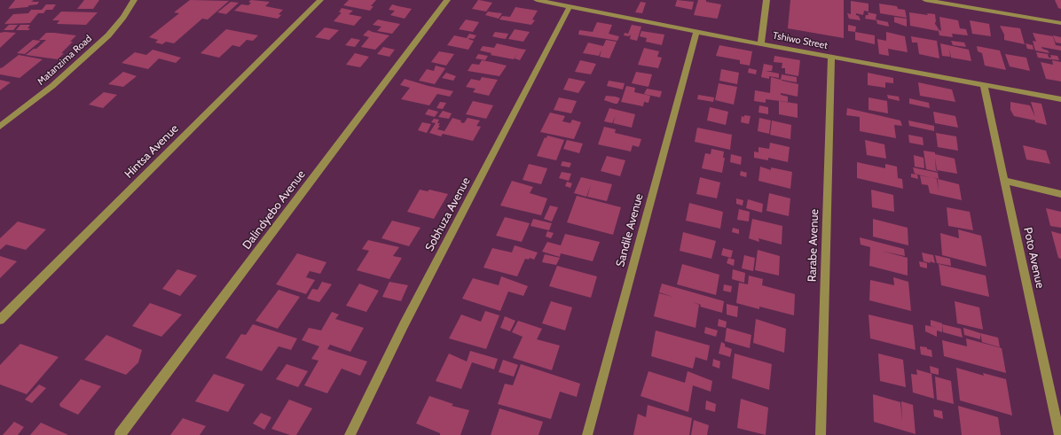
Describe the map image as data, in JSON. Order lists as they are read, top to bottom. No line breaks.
{"streets":{"street":["Tshiwo Street","Matanzima Road","Hintsa Avenue","Dalindyebo Avenue","Sobhuza Avenue","Sandile Avenue","Rarabe Avenue","Poto Avenue"]},"crossings":[["Tshiwo Street","Sobhuza Avenue"],["Tshiwo Street","Sandile Avenue"],["Tshiwo Street","Rarabe Avenue"],["Tshiwo Street","Poto Avenue"]]}
